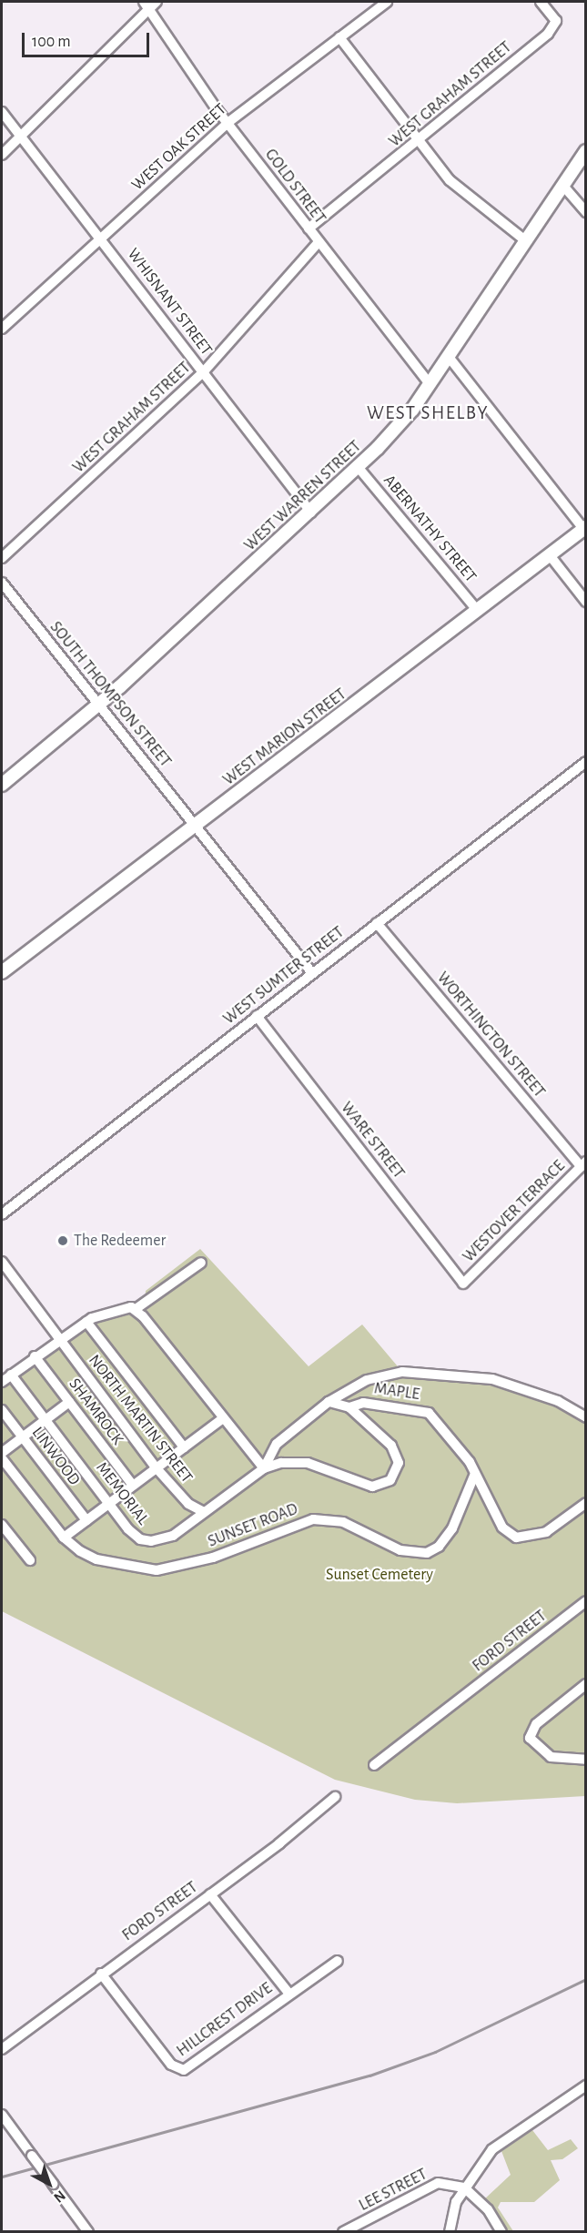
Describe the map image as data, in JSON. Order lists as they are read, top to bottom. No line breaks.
{"streets":{"main road":["WEST WARREN STREET","WEST MARION STREET"],"street":["WEST GRAHAM STREET","WEST OAK STREET","GOLD STREET","WHISNANT STREET","ABERNATHY STREET","SOUTH THOMPSON STREET","WEST SUMTER STREET","WORTHINGTON STREET","WARE STREET","WESTOVER TERRACE","MAPLE","SHAMROCK","NORTH MARTIN STREET","LINWOOD","MEMORIAL","SUNSET ROAD","FORD STREET","HILLCREST DRIVE","LEE STREET"]},"crossings":[["WEST GRAHAM STREET","GOLD STREET"],["WEST GRAHAM STREET","WHISNANT STREET"],["WEST OAK STREET","GOLD STREET"],["WEST OAK STREET","WHISNANT STREET"],["GOLD STREET","WEST WARREN STREET"],["WHISNANT STREET","WEST WARREN STREET"],["WEST WARREN STREET","ABERNATHY STREET"],["WEST WARREN STREET","SOUTH THOMPSON STREET"],["ABERNATHY STREET","WEST MARION STREET"],["SOUTH THOMPSON STREET","WEST MARION STREET"],["SOUTH THOMPSON STREET","WEST SUMTER STREET"],["WEST SUMTER STREET","WORTHINGTON STREET"],["WEST SUMTER STREET","WARE STREET"],["WORTHINGTON STREET","WESTOVER TERRACE"],["WARE STREET","WESTOVER TERRACE"],["MAPLE","SUNSET ROAD"],["NORTH MARTIN STREET","MEMORIAL"],["FORD STREET","HILLCREST DRIVE"]],"districts":["WEST SHELBY"],"parks":["Sunset Cemetery"],"places":["The Redeemer"],"scale_bar":"100 m","north":"bottom right"}
